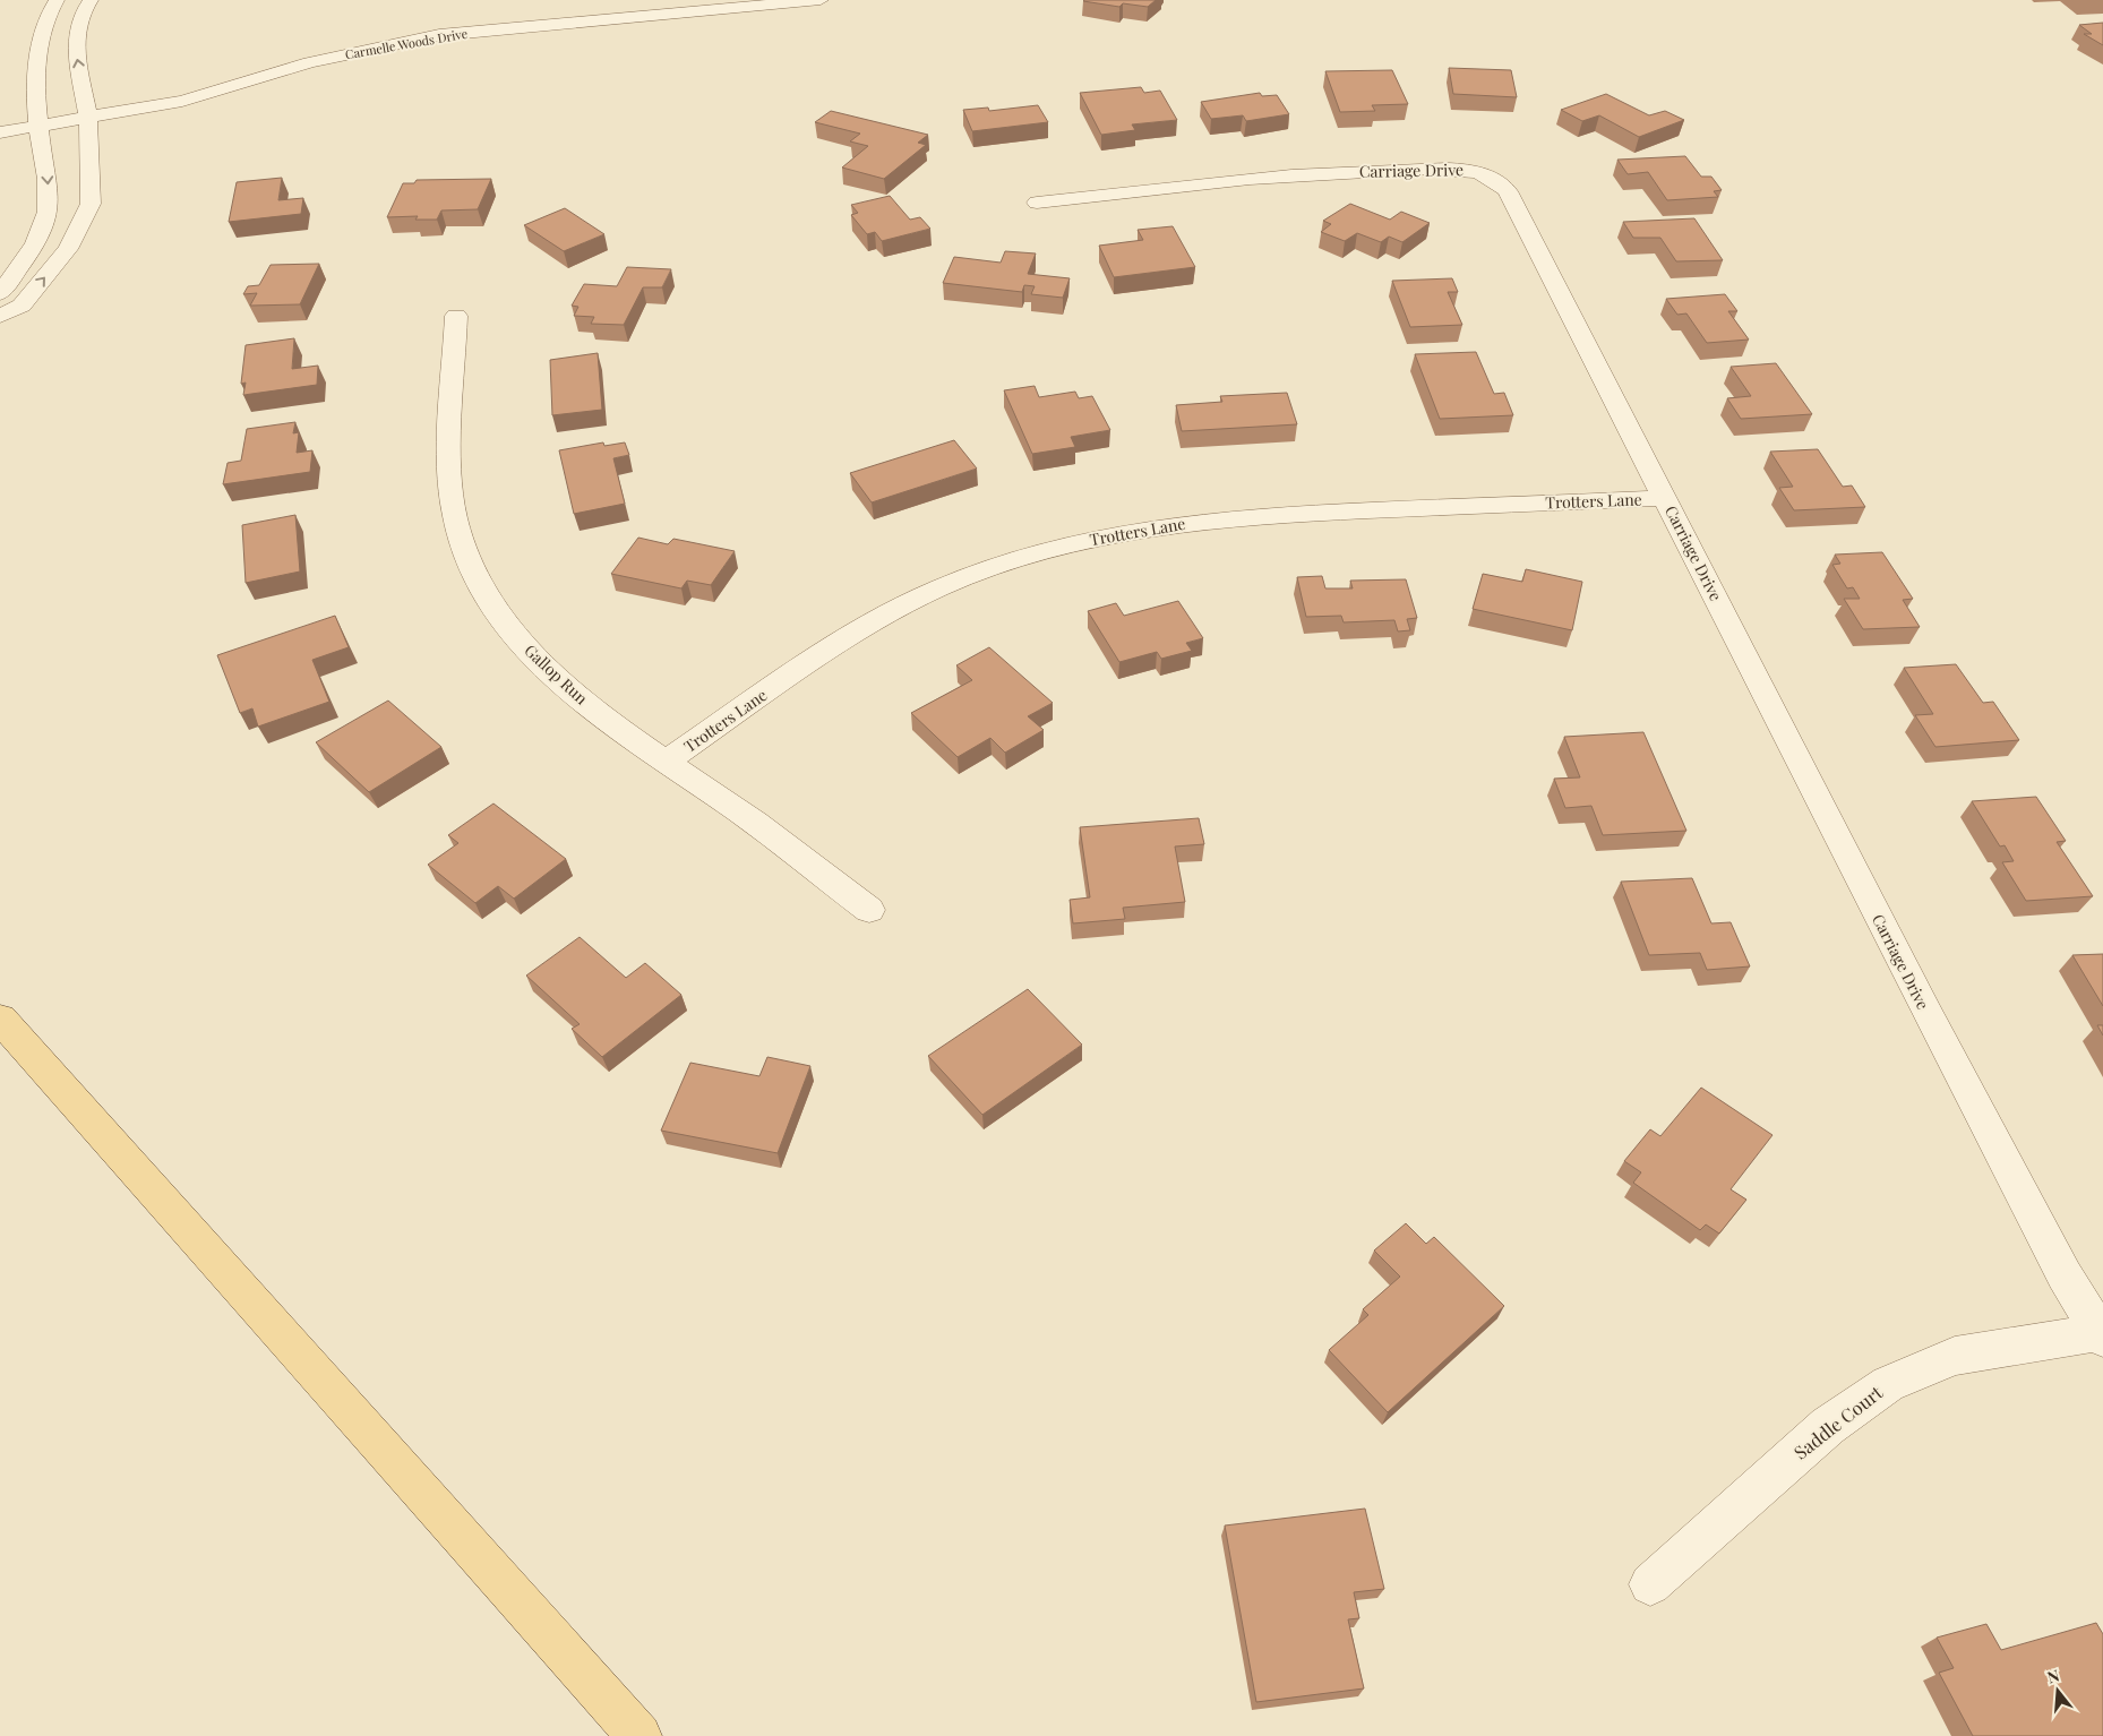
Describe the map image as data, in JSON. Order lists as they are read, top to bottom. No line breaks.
{"streets":{"street":["Carmelle Woods Drive","Carriage Drive","Trotters Lane","Gallop Run","Saddle Court"]},"crossings":[["Carriage Drive","Trotters Lane"],["Carriage Drive","Saddle Court"],["Trotters Lane","Gallop Run"]],"north":"top"}
